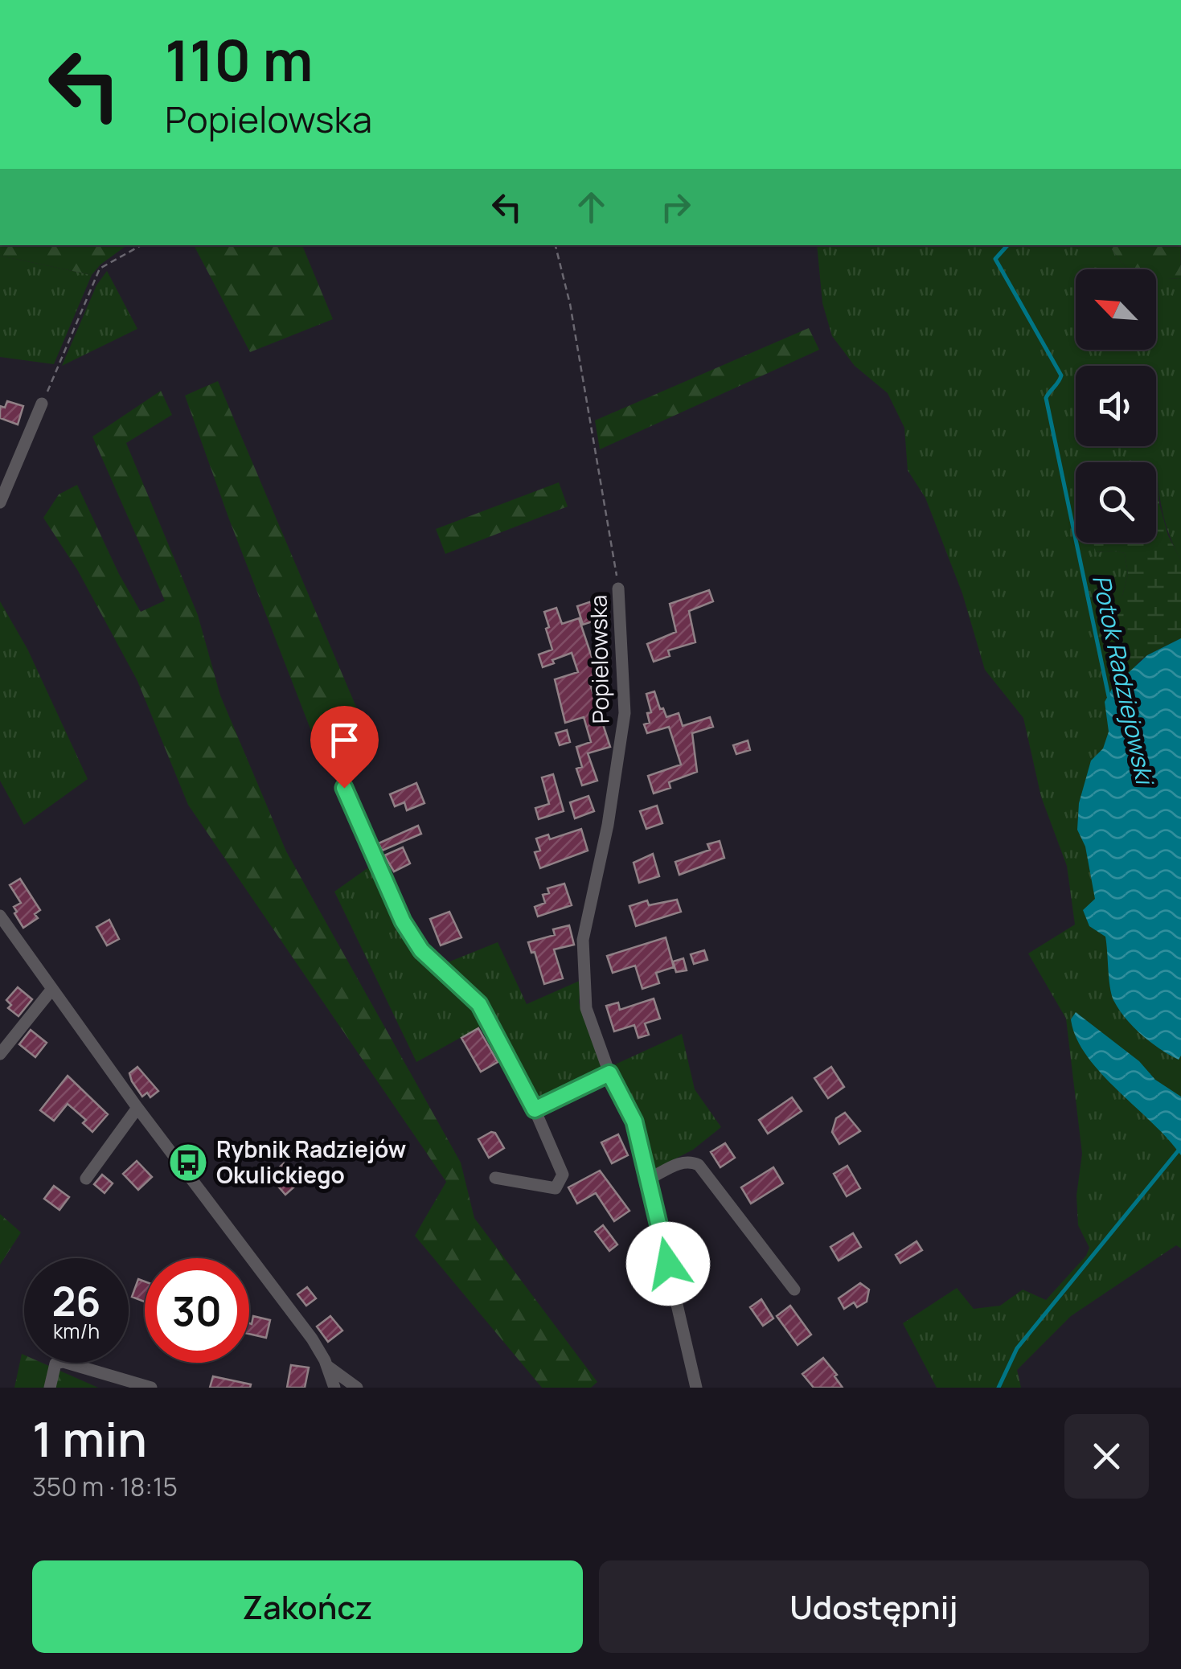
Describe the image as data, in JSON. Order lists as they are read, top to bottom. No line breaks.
{"streets":{"street":["Popielowska"]},"water":["Potok Radziejowski"],"places":{"bus stop":["Rybnik Radziejów Okulickiego"]},"north":"top left","page":{"turn":["110 m","Popielowska"],"speed":"26 km/h","limit":"30","heading":["1 min","350 m · 18:15"],"buttons":["Zakończ","Udostępnij"]}}
